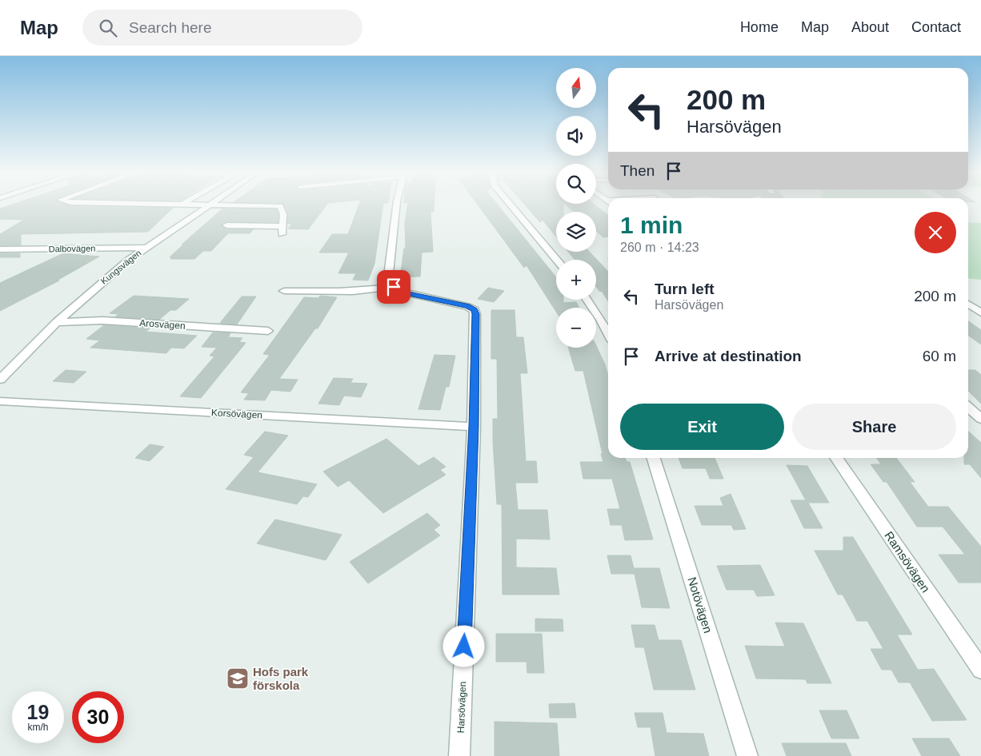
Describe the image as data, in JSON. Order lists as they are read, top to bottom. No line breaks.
{"streets":{"street":["Dalbovägen","Kungsvägen","Arosvägen","Korsövägen","Ramsövägen","Notövägen","Harsövägen"]},"crossings":[["Dalbovägen","Kungsvägen"],["Kungsvägen","Arosvägen"],["Korsövägen","Harsövägen"]],"places":{"school or university":["Hofs park förskola"]},"north":"top","page":{"header":"Map","search":"Search here","nav":["Home","Map","About","Contact"],"map_buttons":["+","−"],"turn":["200 m","Harsövägen"],"then":"Then","heading":["1 min","260 m · 14:23"],"list":[{"name":"Turn left","note":"Harsövägen","value":"200 m"},{"name":"Arrive at destination","value":"60 m"}],"buttons":["Exit","Share"],"speed":"19 km/h","limit":"30"}}
